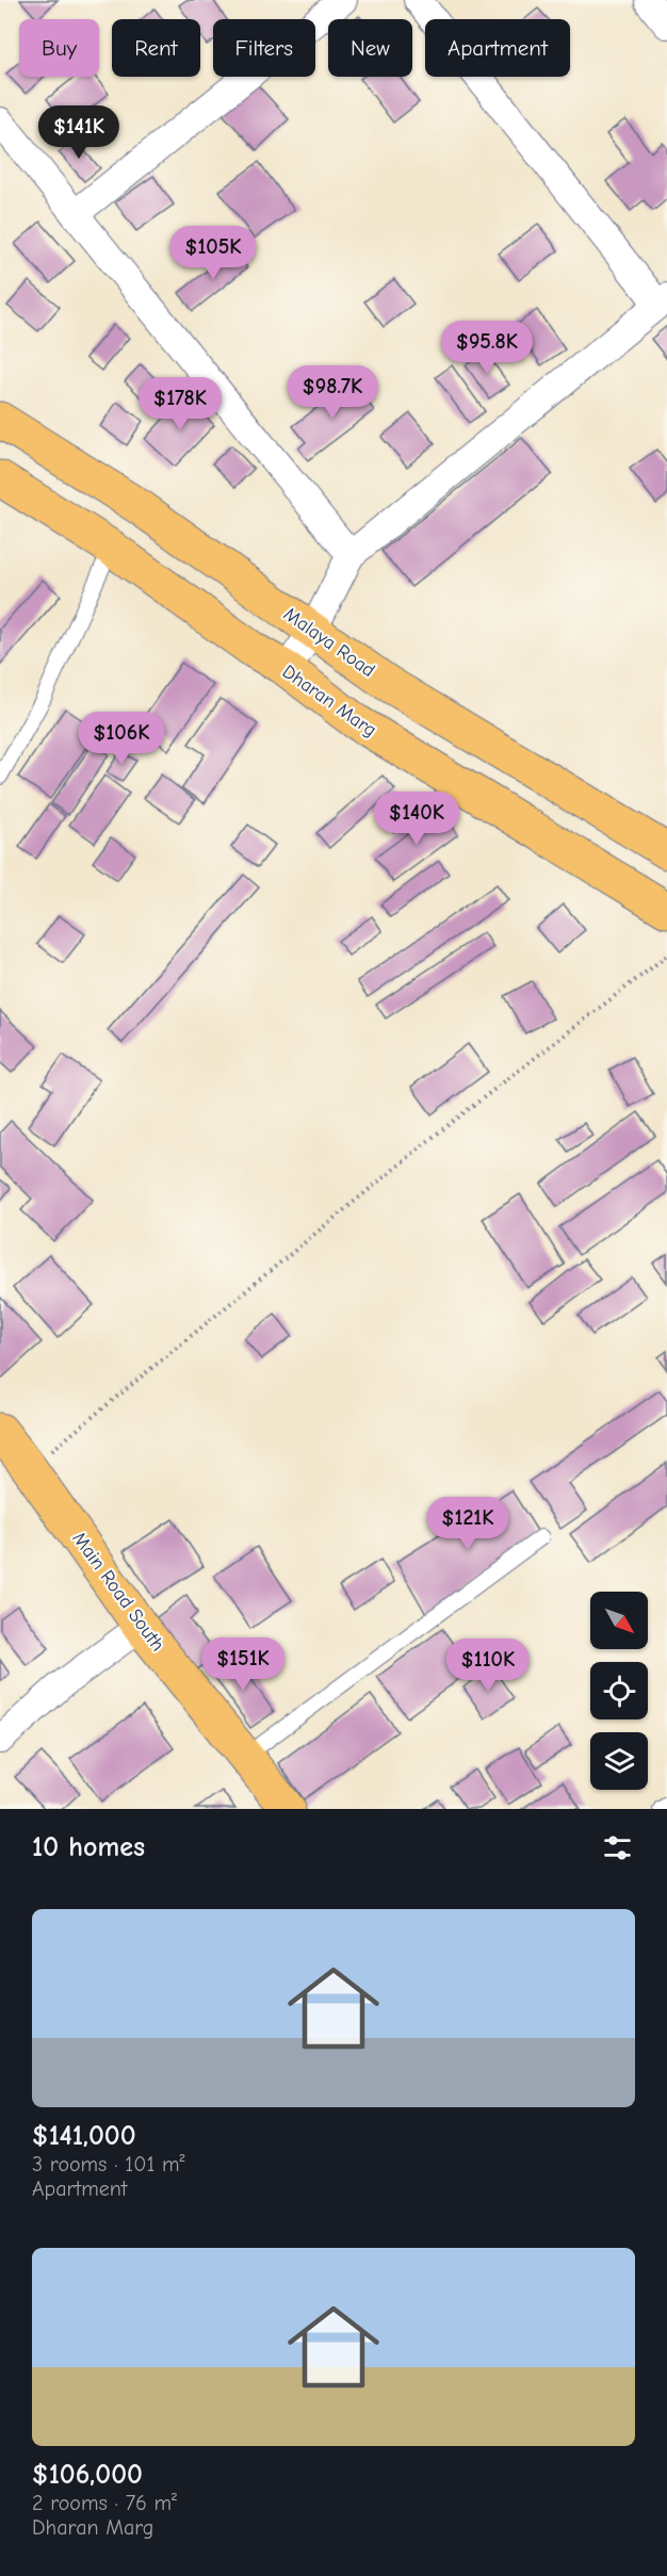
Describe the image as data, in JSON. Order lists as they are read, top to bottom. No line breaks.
{"streets":{"main road":["Malaya Road","Dharan Marg","Main Road South"]},"north":"bottom right","page":{"chip":["Buy","Rent","Filters","New","Apartment"],"price":["$141K","$105K","$95.8K","$98.7K","$178K","$106K","$140K","$121K","$151K","$110K"],"heading":"10 homes","list":[{"name":"$141,000","note":"3 rooms · 101 m² · Apartment"},{"name":"$106,000","note":"2 rooms · 76 m² · Dharan Marg"}]}}
